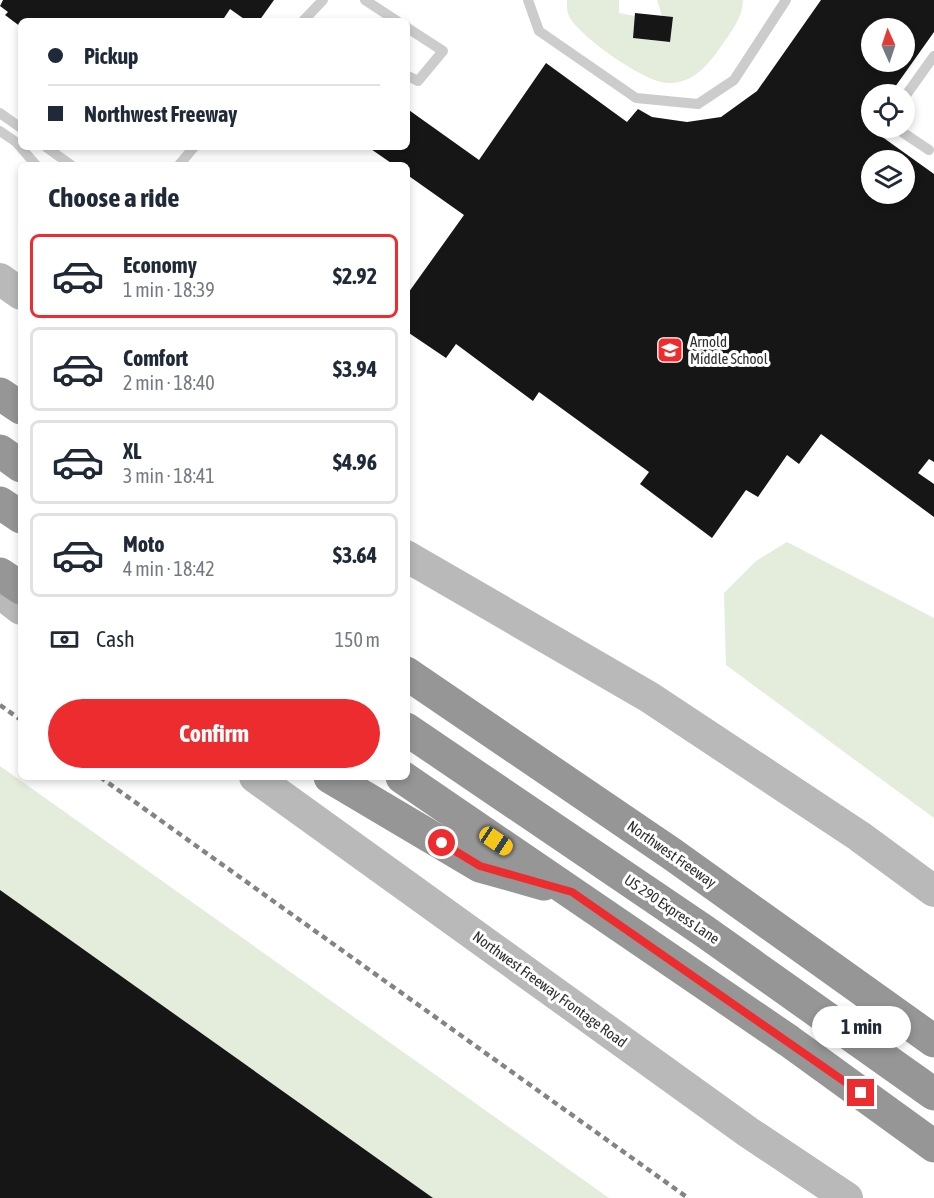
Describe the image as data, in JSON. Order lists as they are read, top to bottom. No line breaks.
{"streets":{"highway":["Northwest Freeway","US 290 Express Lane"],"main road":["Northwest Freeway Frontage Road"]},"places":{"school or university":["Arnold Middle School"]},"north":"top","page":{"banner":["Pickup","Northwest Freeway"],"heading":"Choose a ride","list":[{"name":"Economy","note":"1 min · 18:39","value":"$2.92"},{"name":"Comfort","note":"2 min · 18:40","value":"$3.94"},{"name":"XL","note":"3 min · 18:41","value":"$4.96"},{"name":"Moto","note":"4 min · 18:42","value":"$3.64"}],"pay":["Cash","150 m"],"buttons":"Confirm","bubble":"1 min"}}
